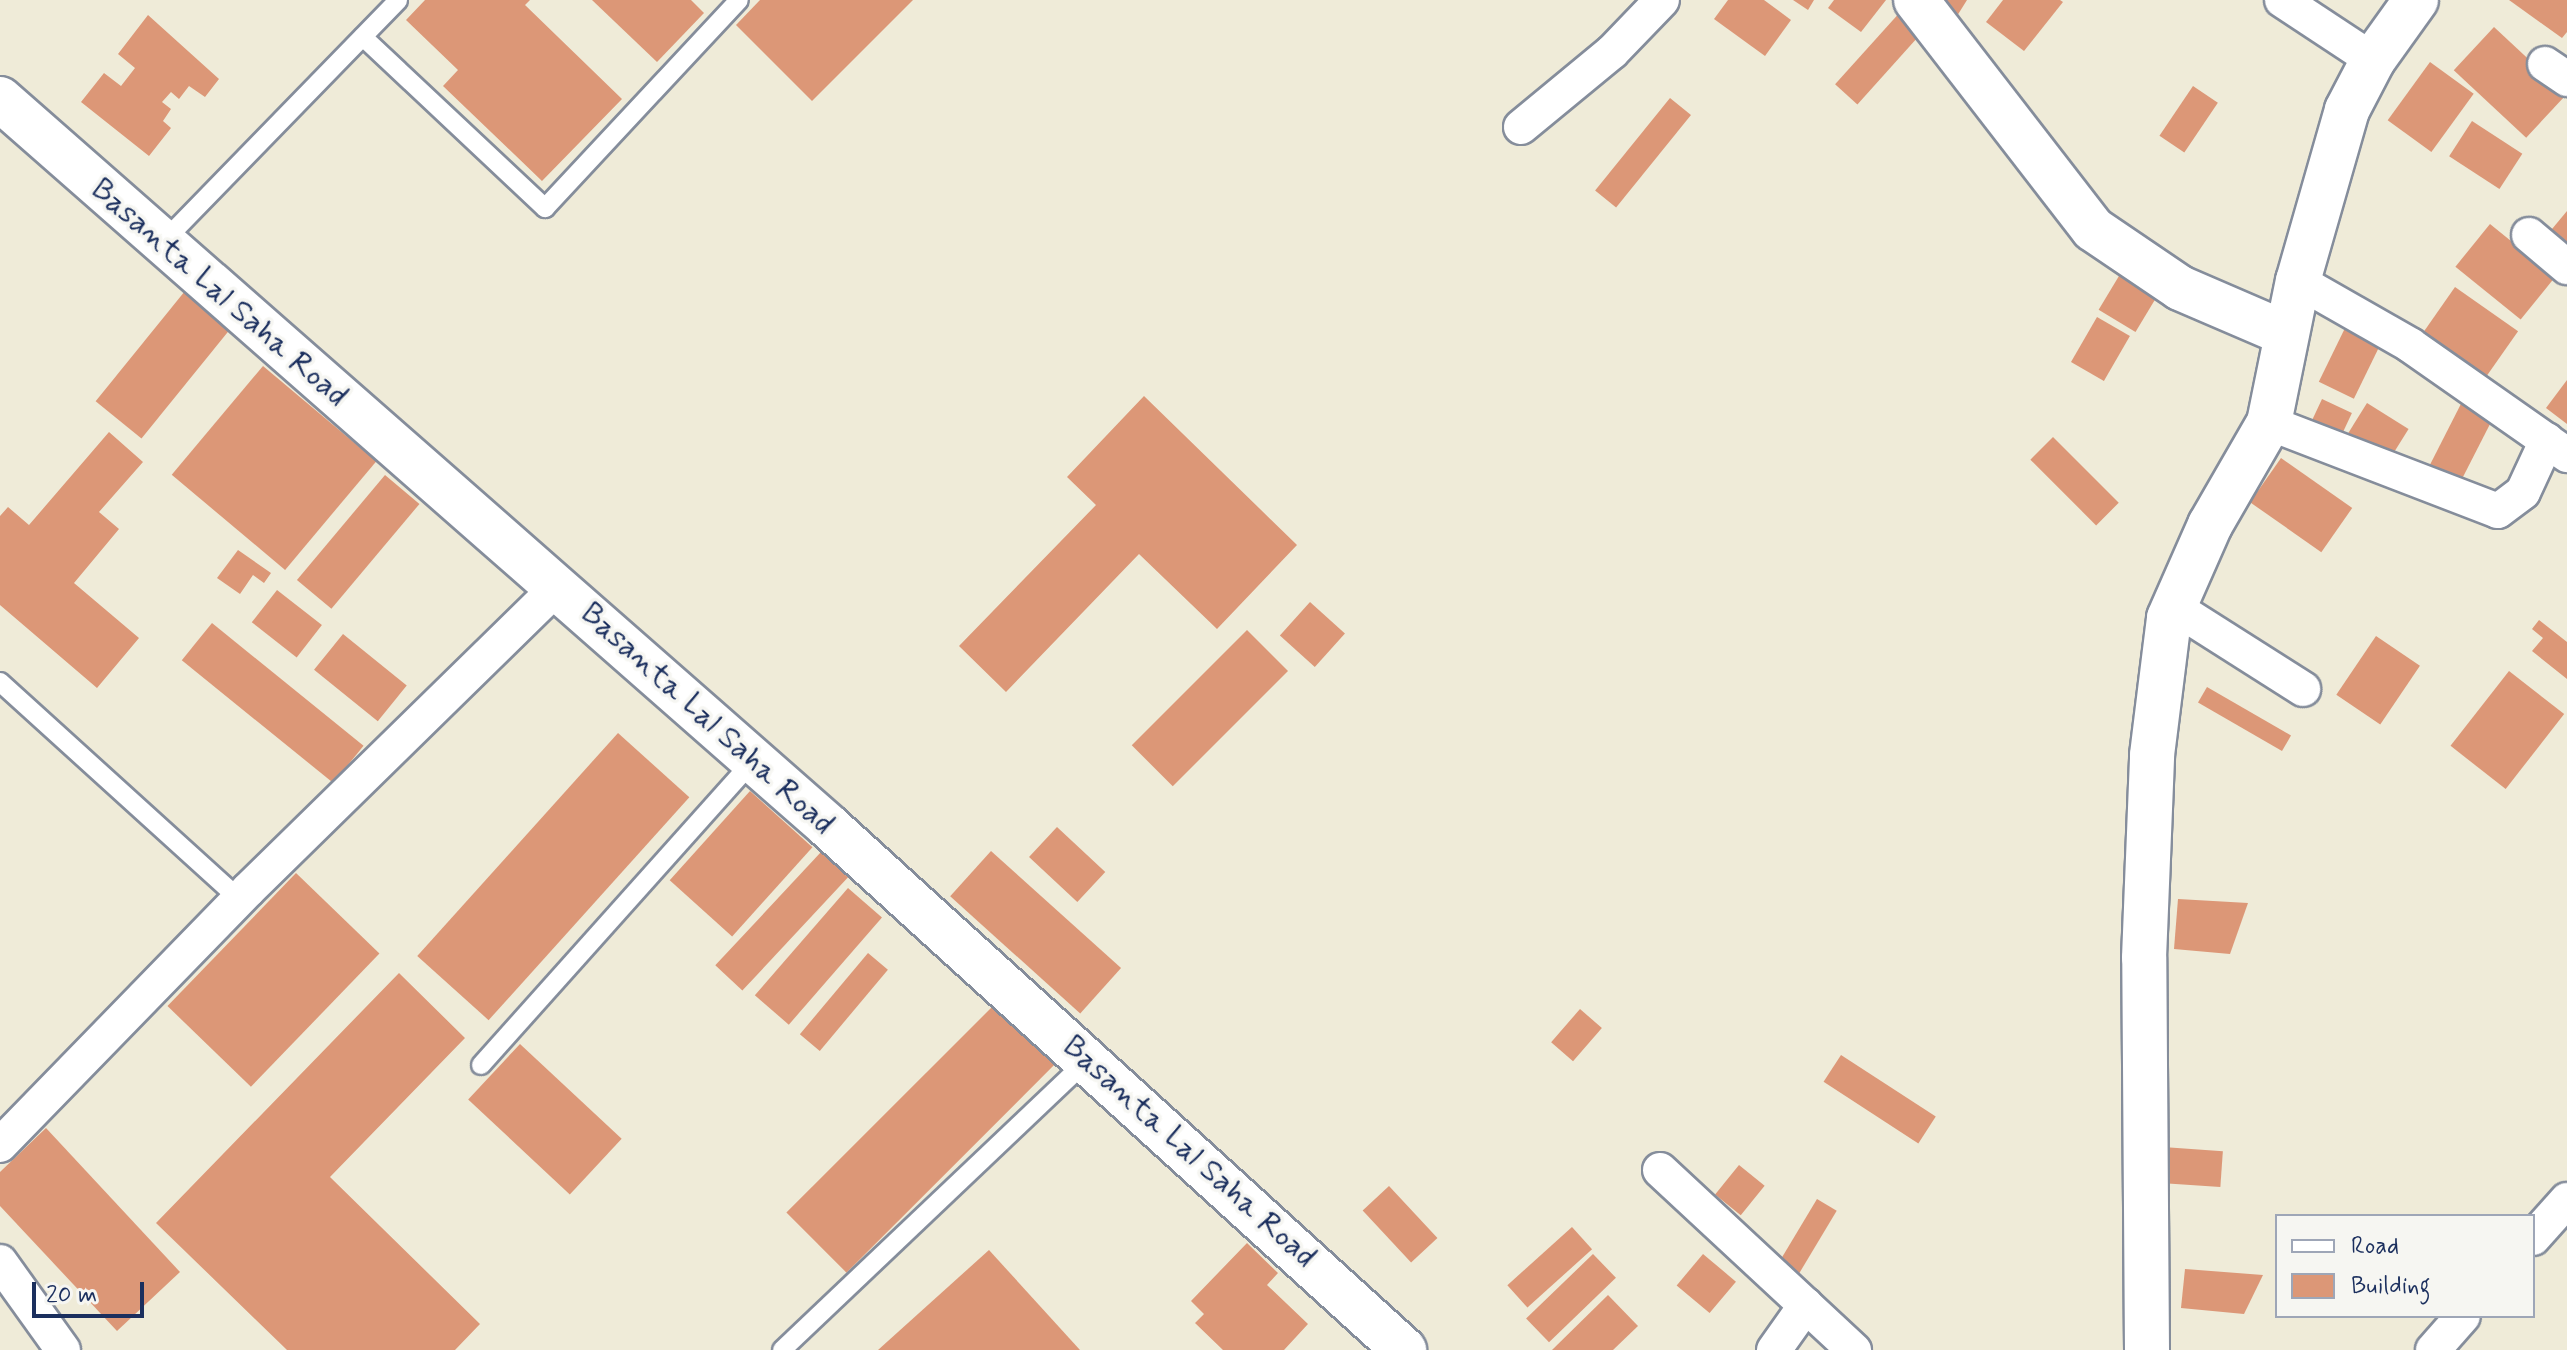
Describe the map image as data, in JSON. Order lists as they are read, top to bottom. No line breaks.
{"streets":{"street":["Basanta Lal Saha Road"]},"legend":["Road","Building"],"scale_bar":"20 m"}
